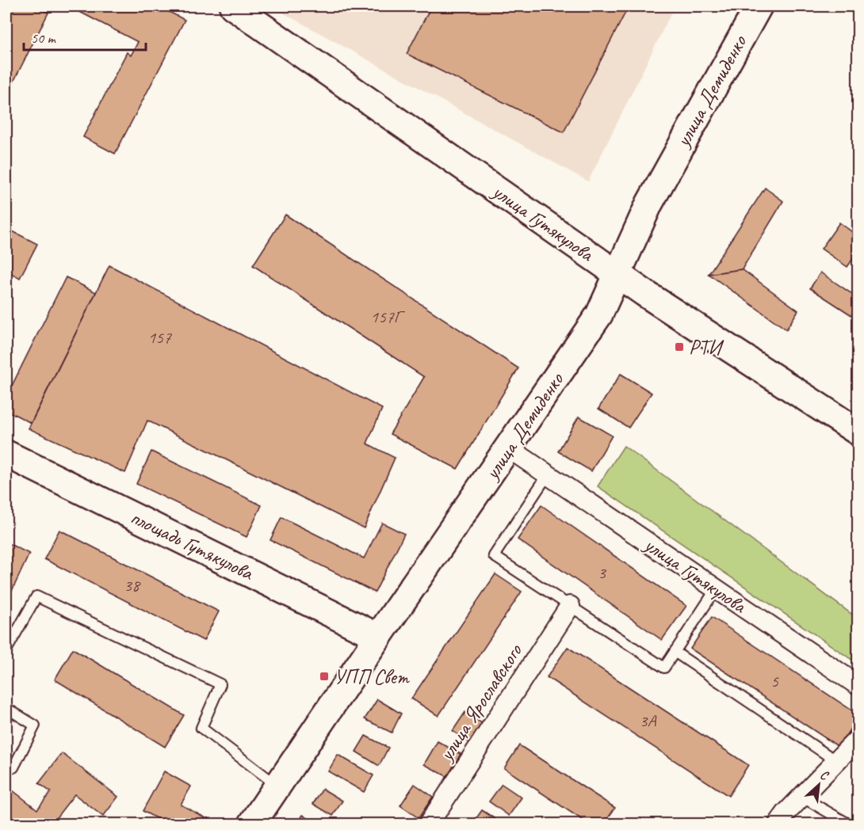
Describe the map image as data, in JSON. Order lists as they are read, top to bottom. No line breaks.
{"streets":{"main road":["улица Демиденко","улица Гутякулова","площадь Гутякулова"],"street":["улица Ярославского"]},"crossings":[["улица Демиденко","улица Гутякулова"],["улица Демиденко","площадь Гутякулова"]],"places":{"transit":["РТИ","УПП Свет"]},"house_numbers":["157Г","157","3","38","5","3А"],"scale_bar":"50 m","north":"top right"}
